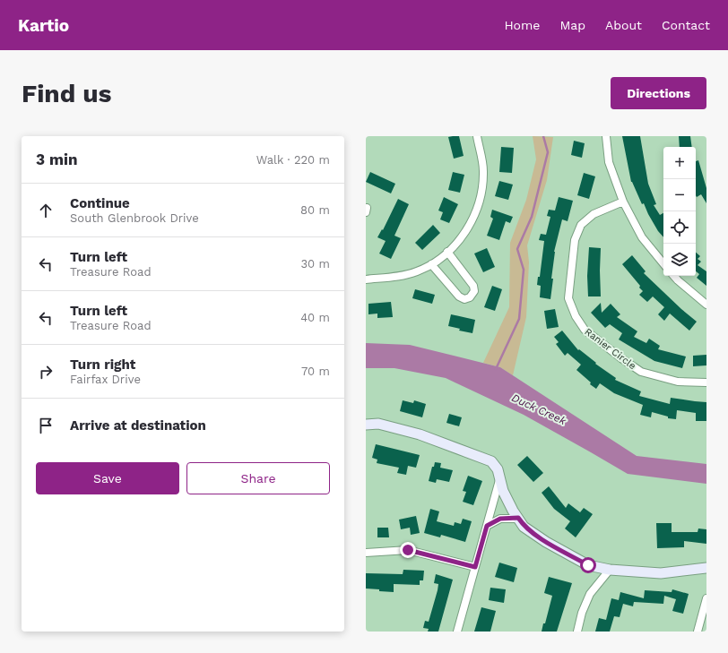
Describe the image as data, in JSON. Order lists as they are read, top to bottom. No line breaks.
{"streets":{"street":["Ranier Circle"]},"water":["Duck Creek"],"page":{"header":"Kartio","nav":["Home","Map","About","Contact"],"buttons":["Directions",["Save","Share"]],"title":"Find us","heading":["3 min","Walk · 220 m"],"map_buttons":["+","−"],"list":[["Continue","South Glenbrook Drive","80 m"],["Turn left","Treasure Road","30 m"],["Turn left","Treasure Road","40 m"],["Turn right","Fairfax Drive","70 m"],"Arrive at destination"]}}
